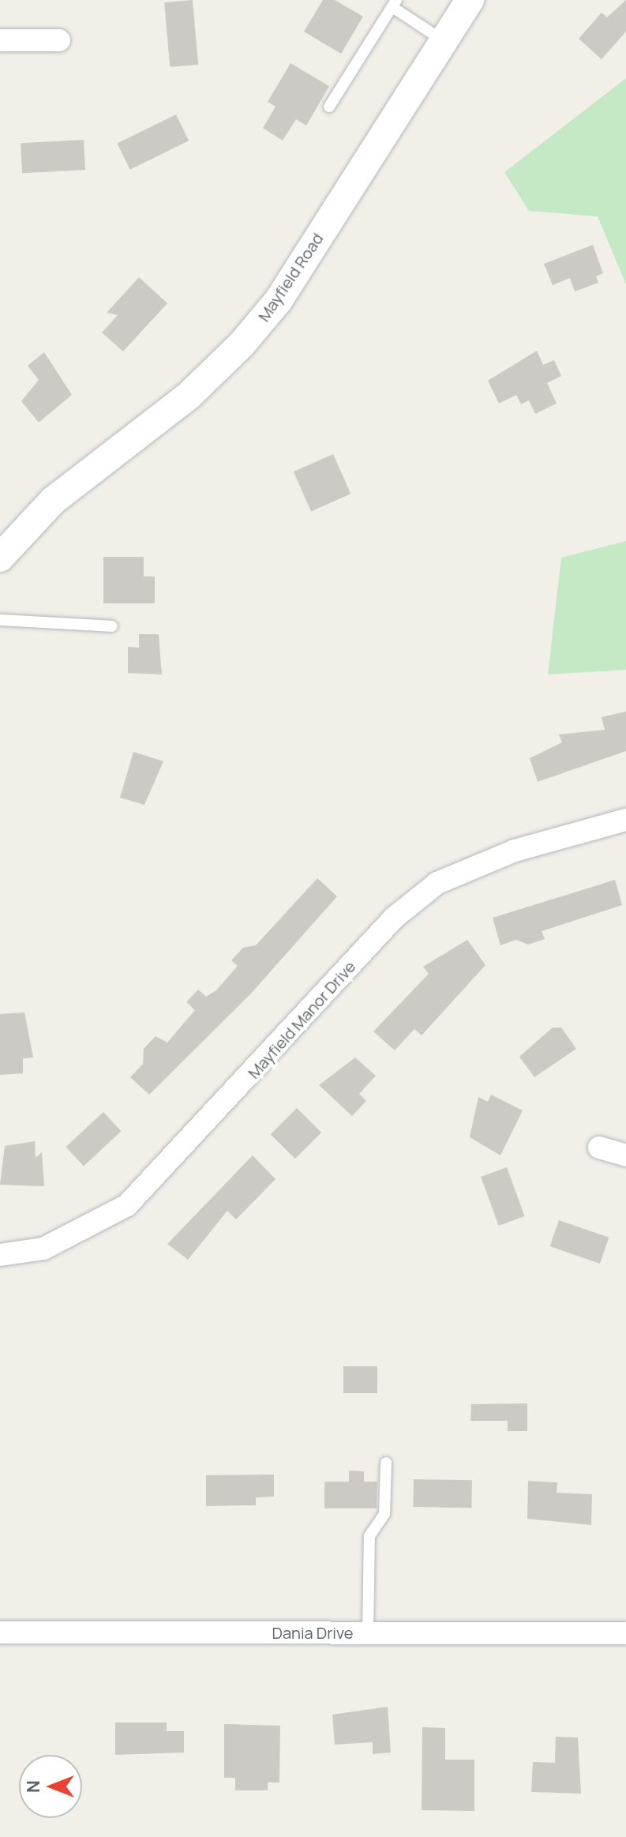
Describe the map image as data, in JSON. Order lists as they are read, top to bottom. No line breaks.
{"streets":{"street":["Mayfield Road","Mayfield Manor Drive","Dania Drive"]},"north":"left"}
